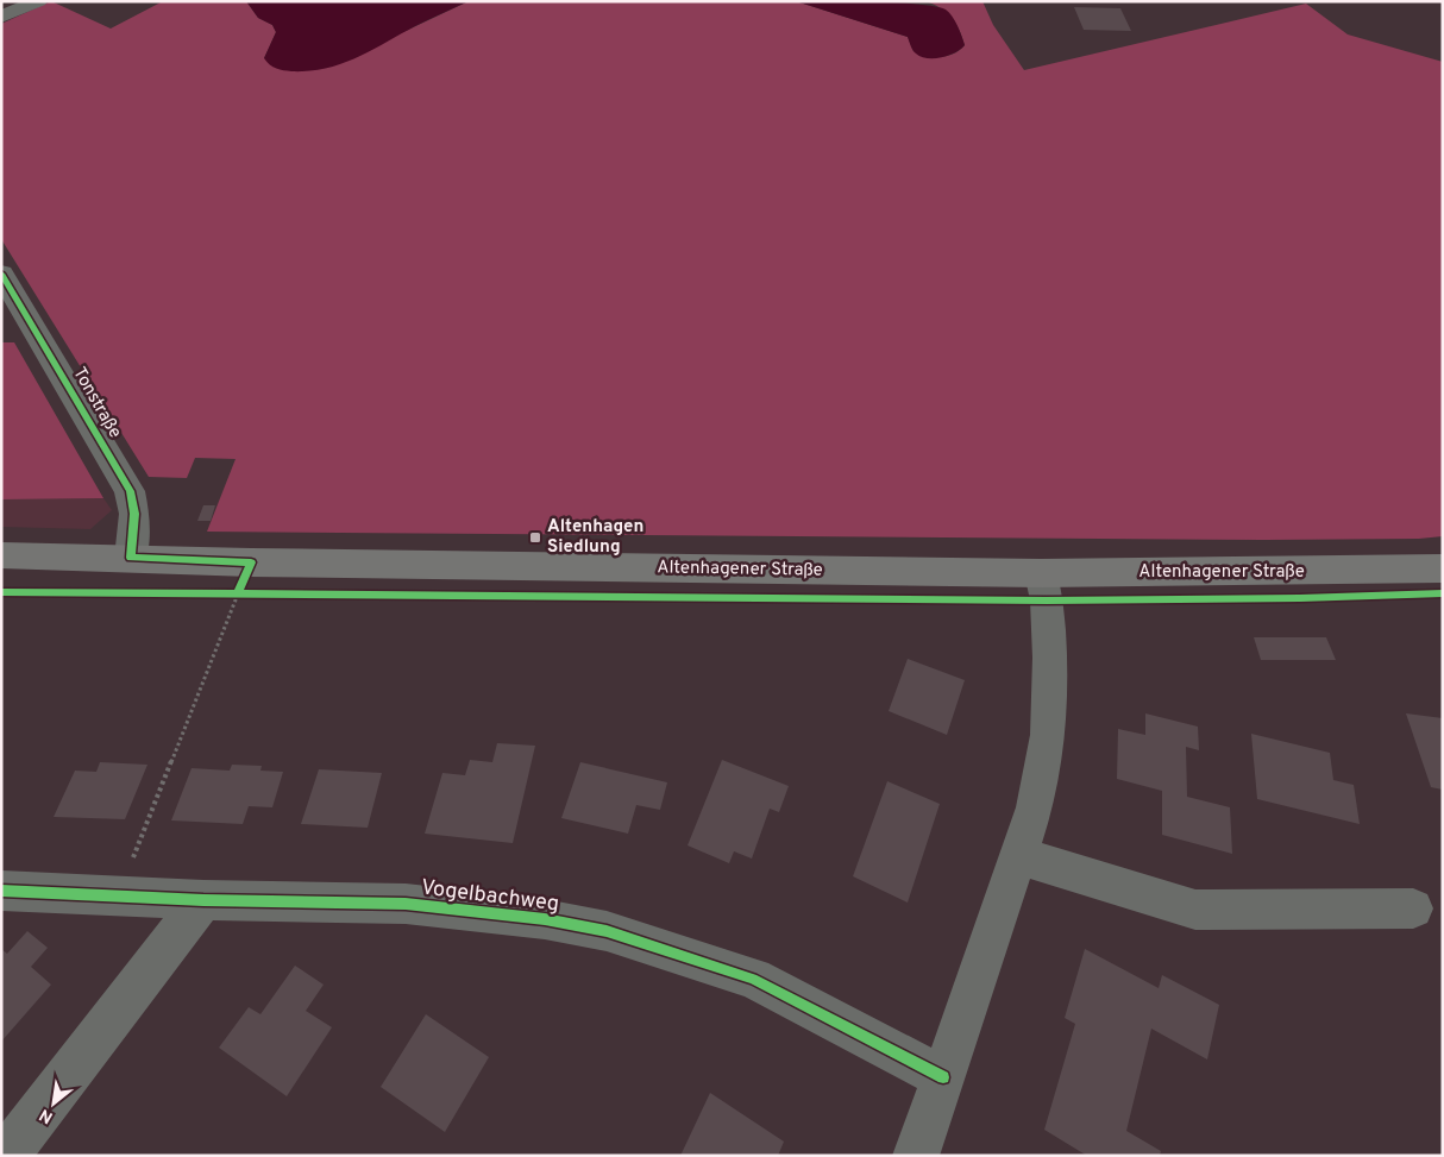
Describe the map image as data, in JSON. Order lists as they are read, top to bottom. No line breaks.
{"streets":{"main road":["Altenhagener Straße"],"street":["Tonstraße","Vogelbachweg"]},"crossings":[["Tonstraße","Altenhagener Straße"]],"places":{"transit":["Altenhagen Siedlung"]},"north":"bottom left"}
